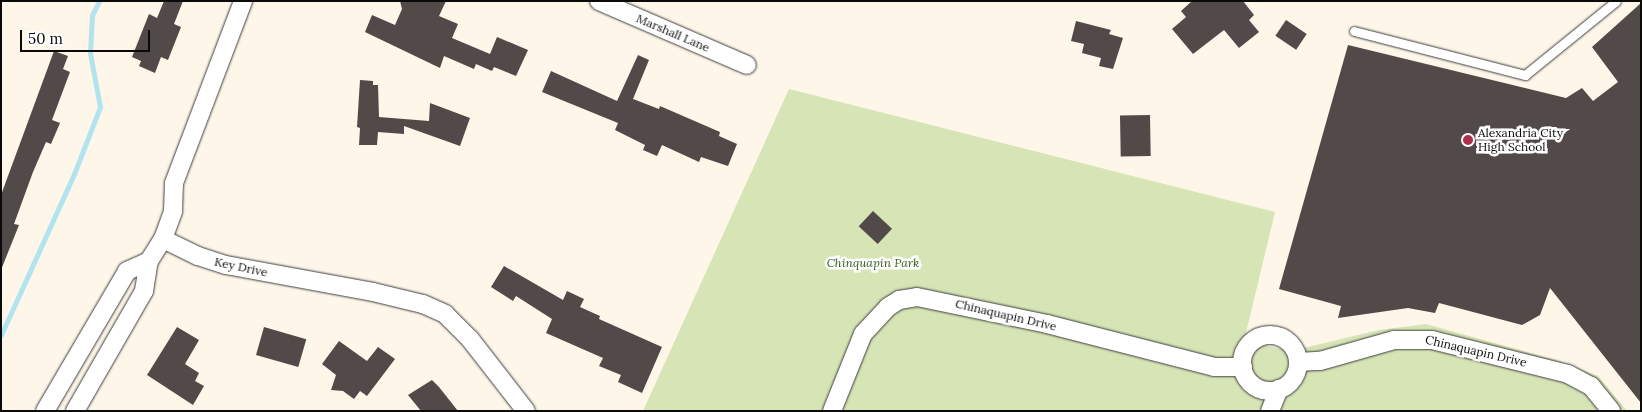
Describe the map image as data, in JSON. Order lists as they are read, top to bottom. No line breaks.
{"streets":{"street":["Marshall Lane","Key Drive","Chinaquapin Drive"]},"parks":["Chinquapin Park"],"places":["Alexandria City High School"],"scale_bar":"50 m"}
